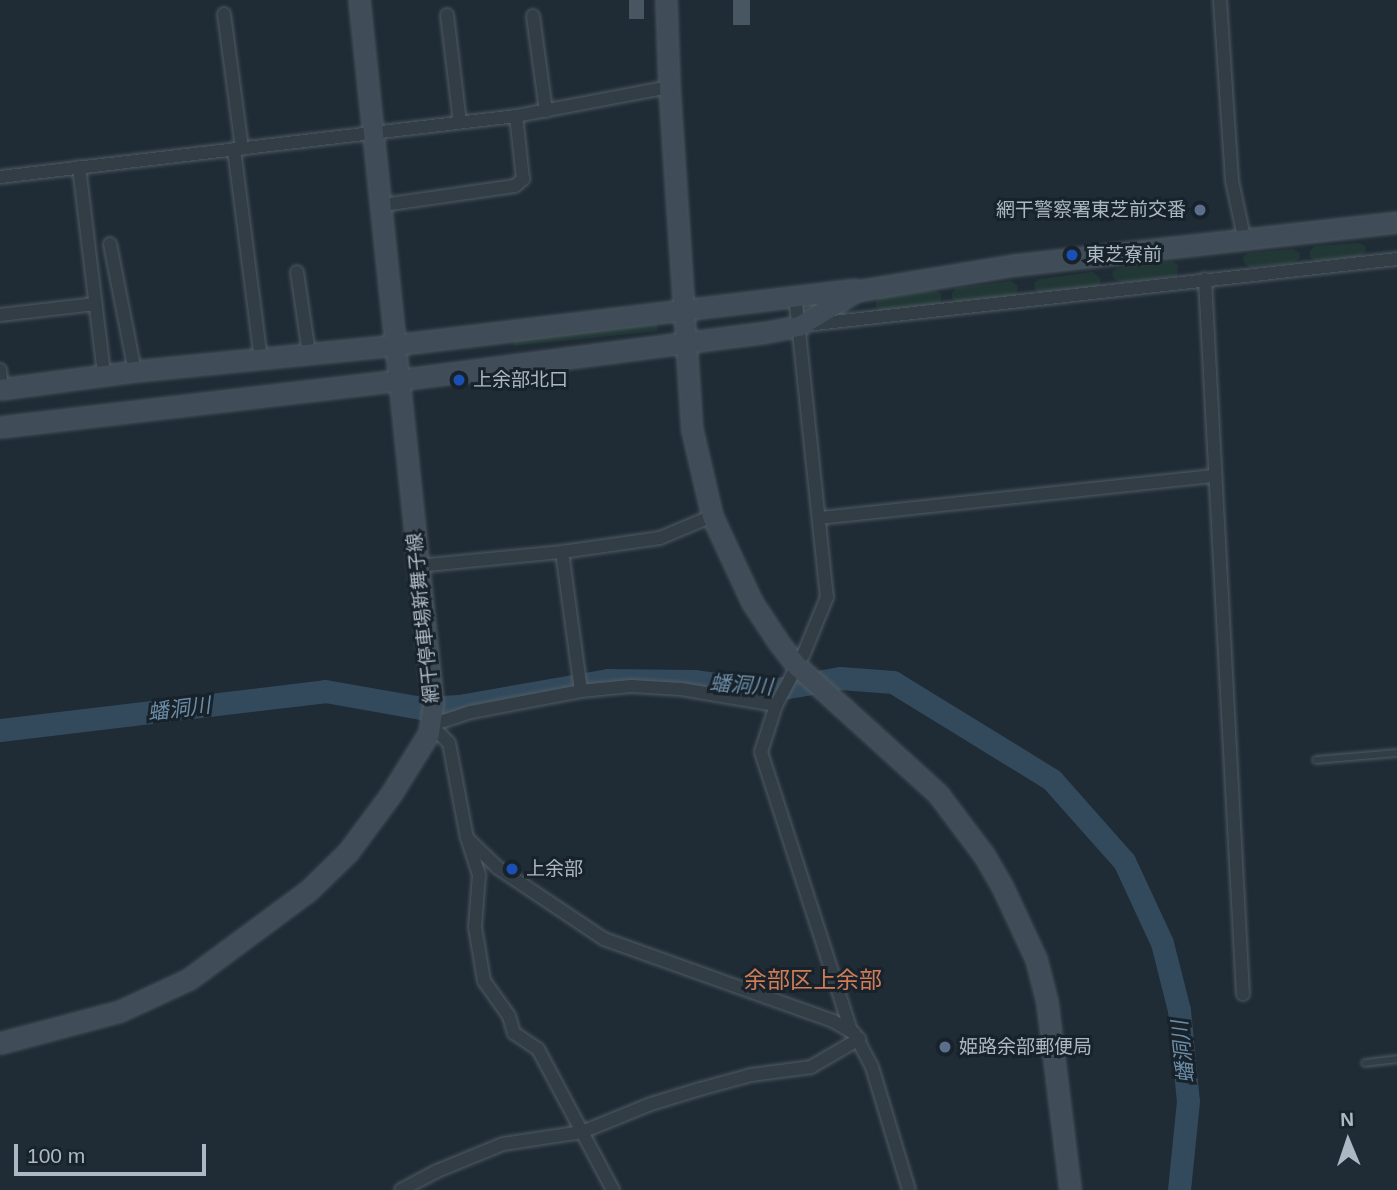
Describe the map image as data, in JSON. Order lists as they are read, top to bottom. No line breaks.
{"streets":{"street":["網干停車場新舞子線"]},"districts":["余部区上余部"],"water":["蟠洞川"],"places":["網干警察署東芝前交番","東芝寮前","上余部北口","上余部","姫路余部郵便局"],"scale_bar":"100 m","north":"top"}
